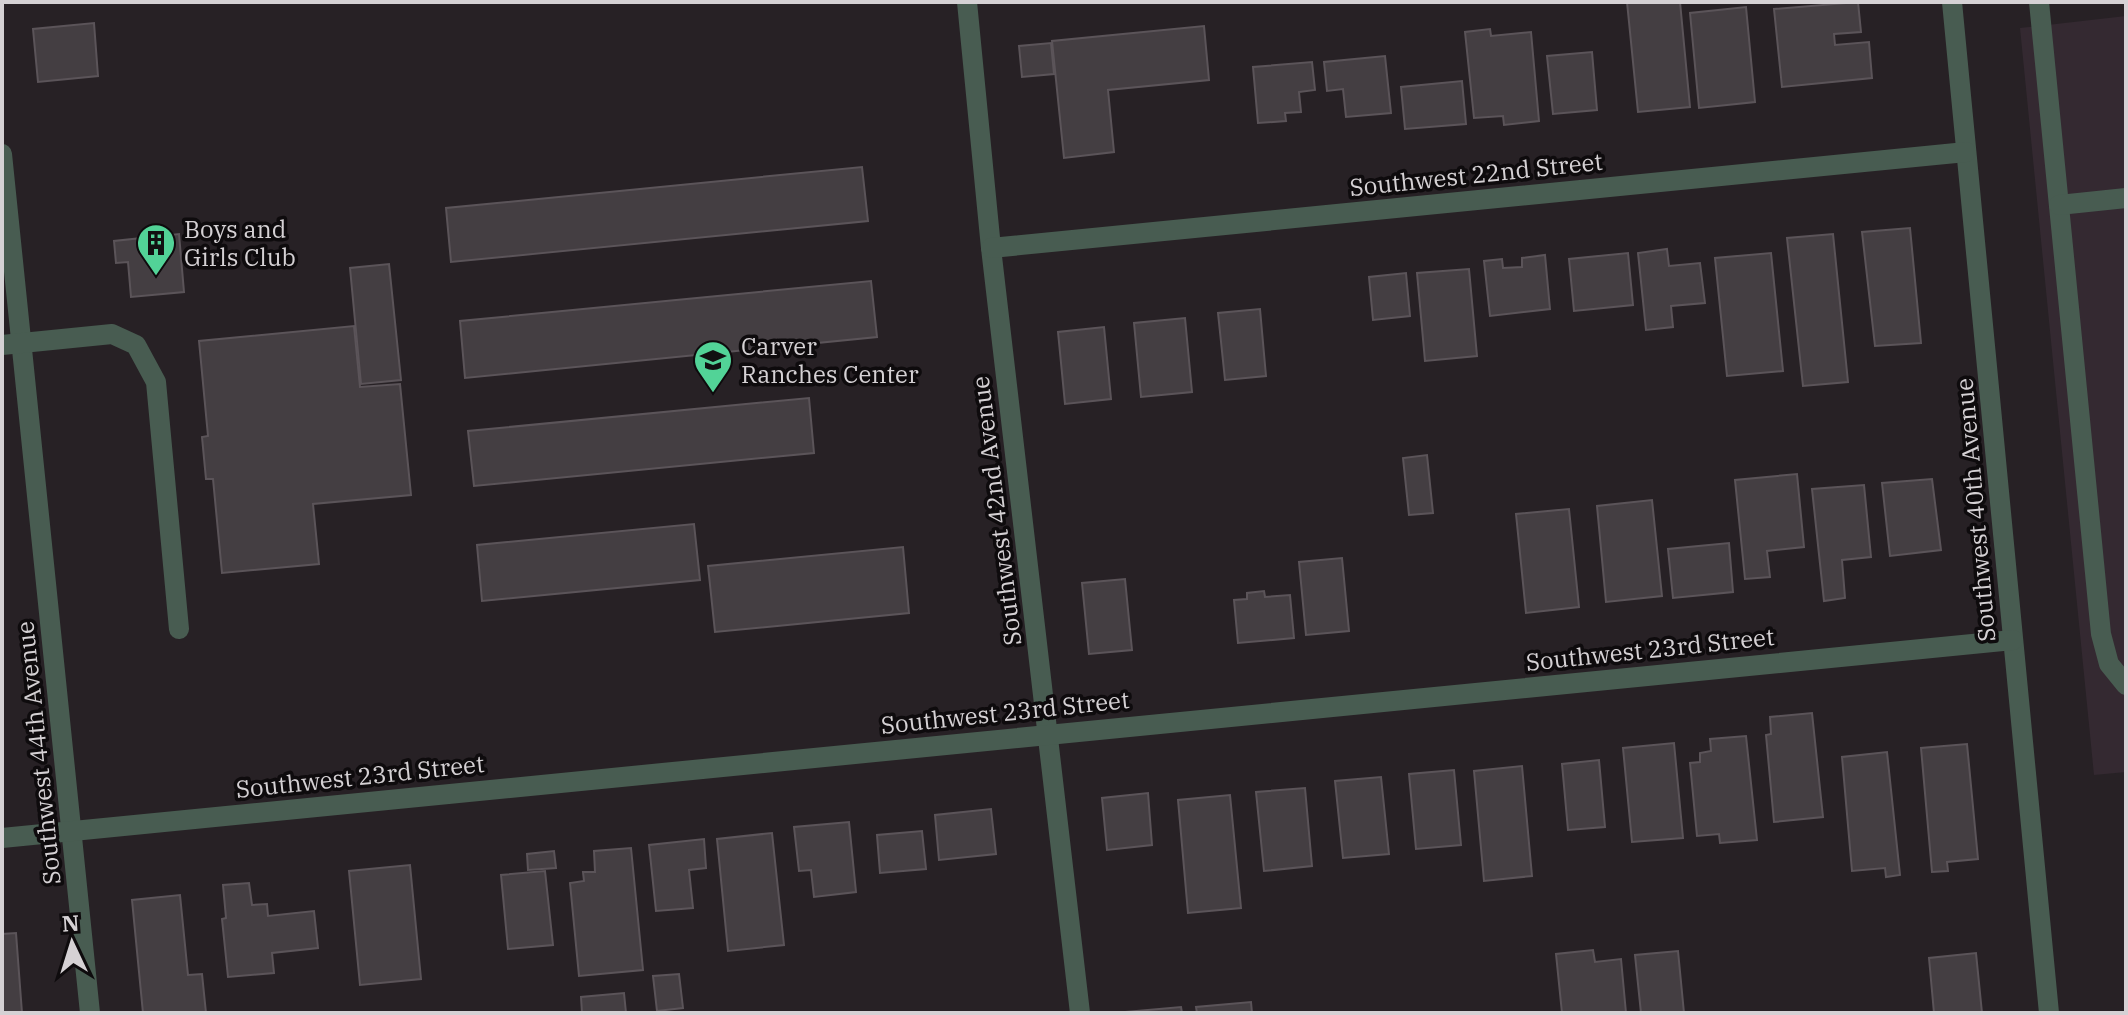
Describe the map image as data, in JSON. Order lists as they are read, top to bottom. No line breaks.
{"streets":{"street":["Southwest 22nd Street","Southwest 40th Avenue","Southwest 42nd Avenue","Southwest 23rd Street","Southwest 44th Avenue"]},"crossings":[["Southwest 22nd Street","Southwest 40th Avenue"],["Southwest 22nd Street","Southwest 42nd Avenue"],["Southwest 40th Avenue","Southwest 23rd Street"],["Southwest 42nd Avenue","Southwest 23rd Street"],["Southwest 23rd Street","Southwest 44th Avenue"]],"places":{"building":["Boys and Girls Club"],"school or university":["Carver Ranches Center"]},"north":"top"}
